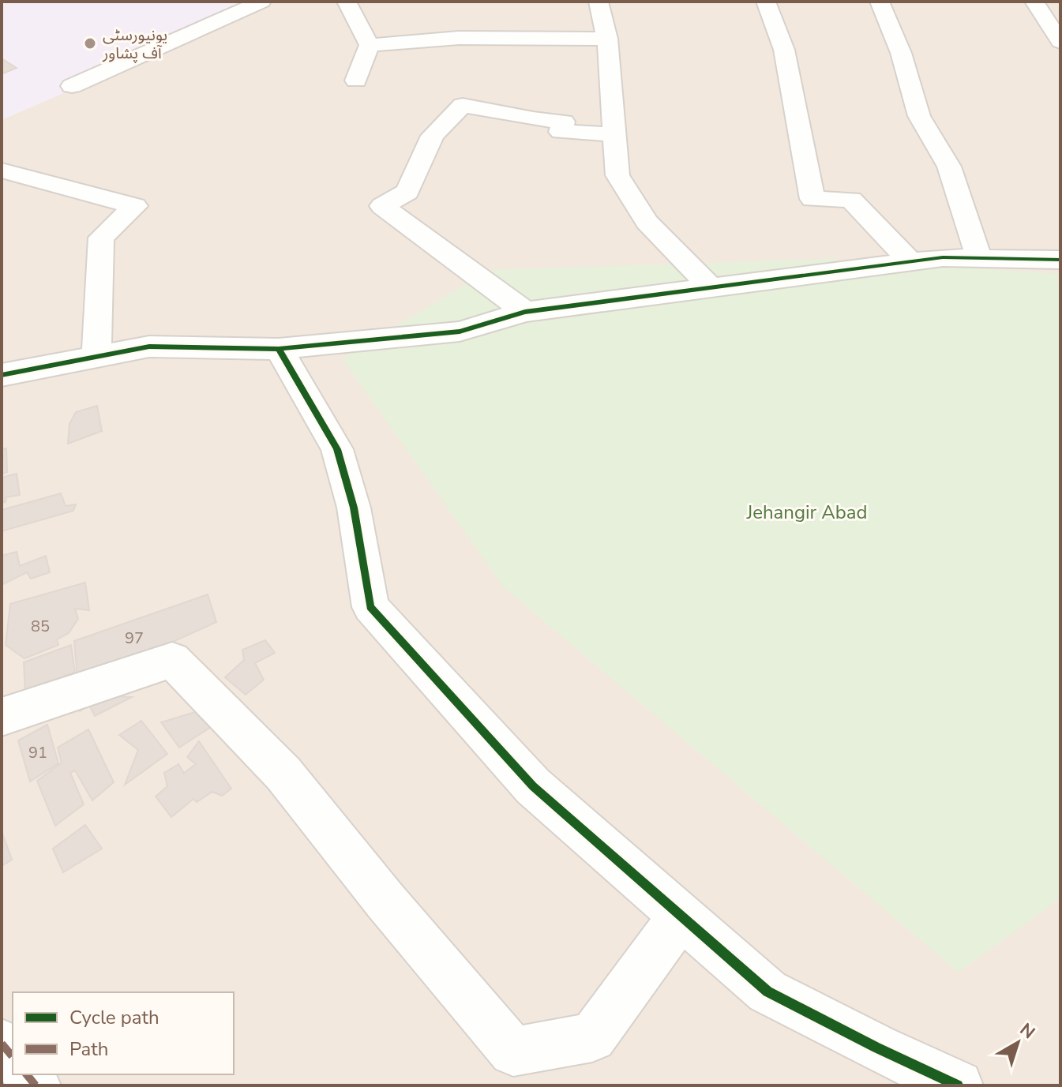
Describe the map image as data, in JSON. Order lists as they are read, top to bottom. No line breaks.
{"parks":["Jehangir Abad"],"places":["یونیورسٹی آف پشاور"],"house_numbers":["85","97","91"],"legend":["Cycle path","Path"],"north":"top right"}
